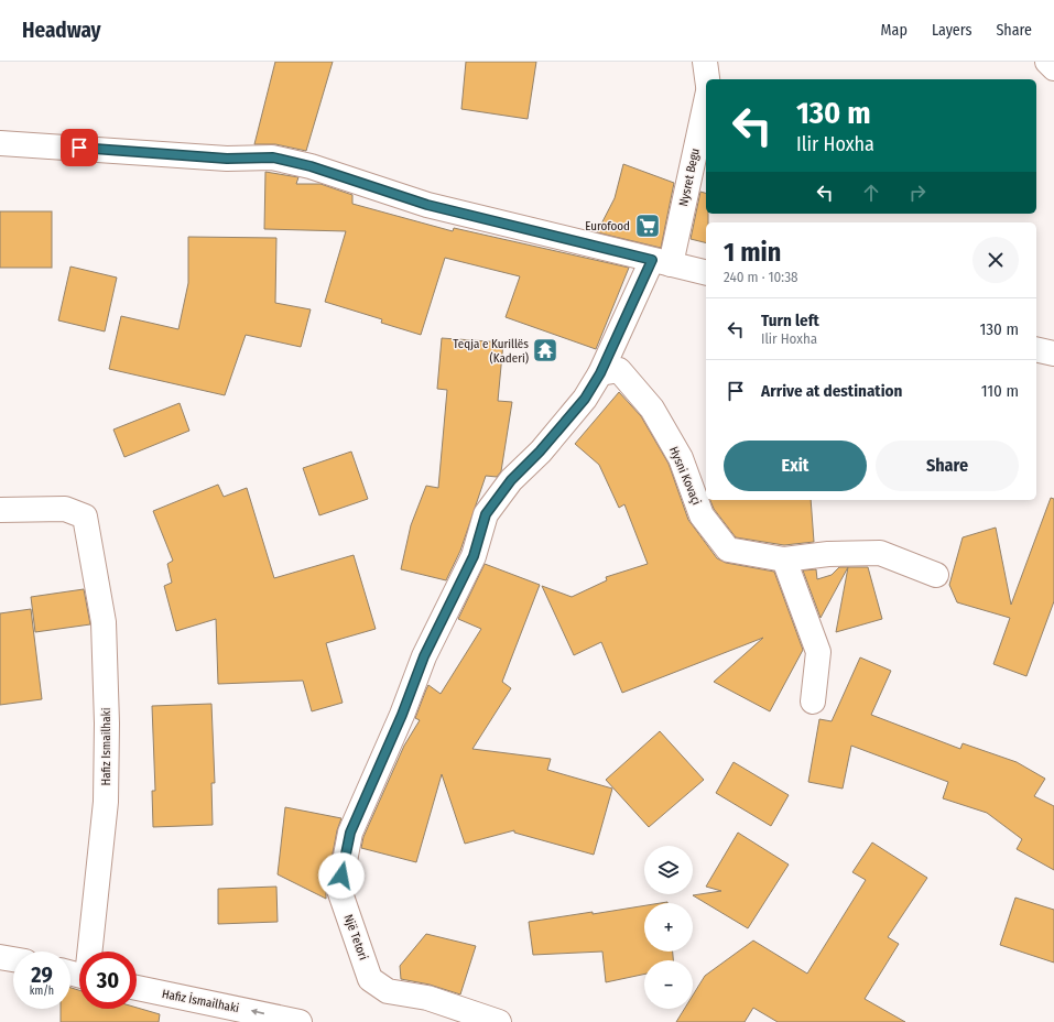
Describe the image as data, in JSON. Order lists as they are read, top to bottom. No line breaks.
{"streets":{"street":["Nysret Begu","Hysni Kovaçi","Hafiz Ismailhaki","Një Tetori","Hafiz İsmai̇lhaki"]},"crossings":[["Nysret Begu","Një Tetori"],["Hysni Kovaçi","Një Tetori"]],"one_way":["Hafiz İsmai̇lhaki"],"places":{"supermarket":["Eurofood"],"temple":["Teqja e Kurillës (Kaderi)"]},"page":{"header":"Headway","nav":["Map","Layers","Share"],"turn":["130 m","Ilir Hoxha"],"heading":["1 min","240 m · 10:38"],"list":[{"name":"Turn left","note":"Ilir Hoxha","value":"130 m"},{"name":"Arrive at destination","value":"110 m"}],"buttons":["Exit","Share"],"map_buttons":["+","−"],"speed":"29 km/h","limit":"30"}}
